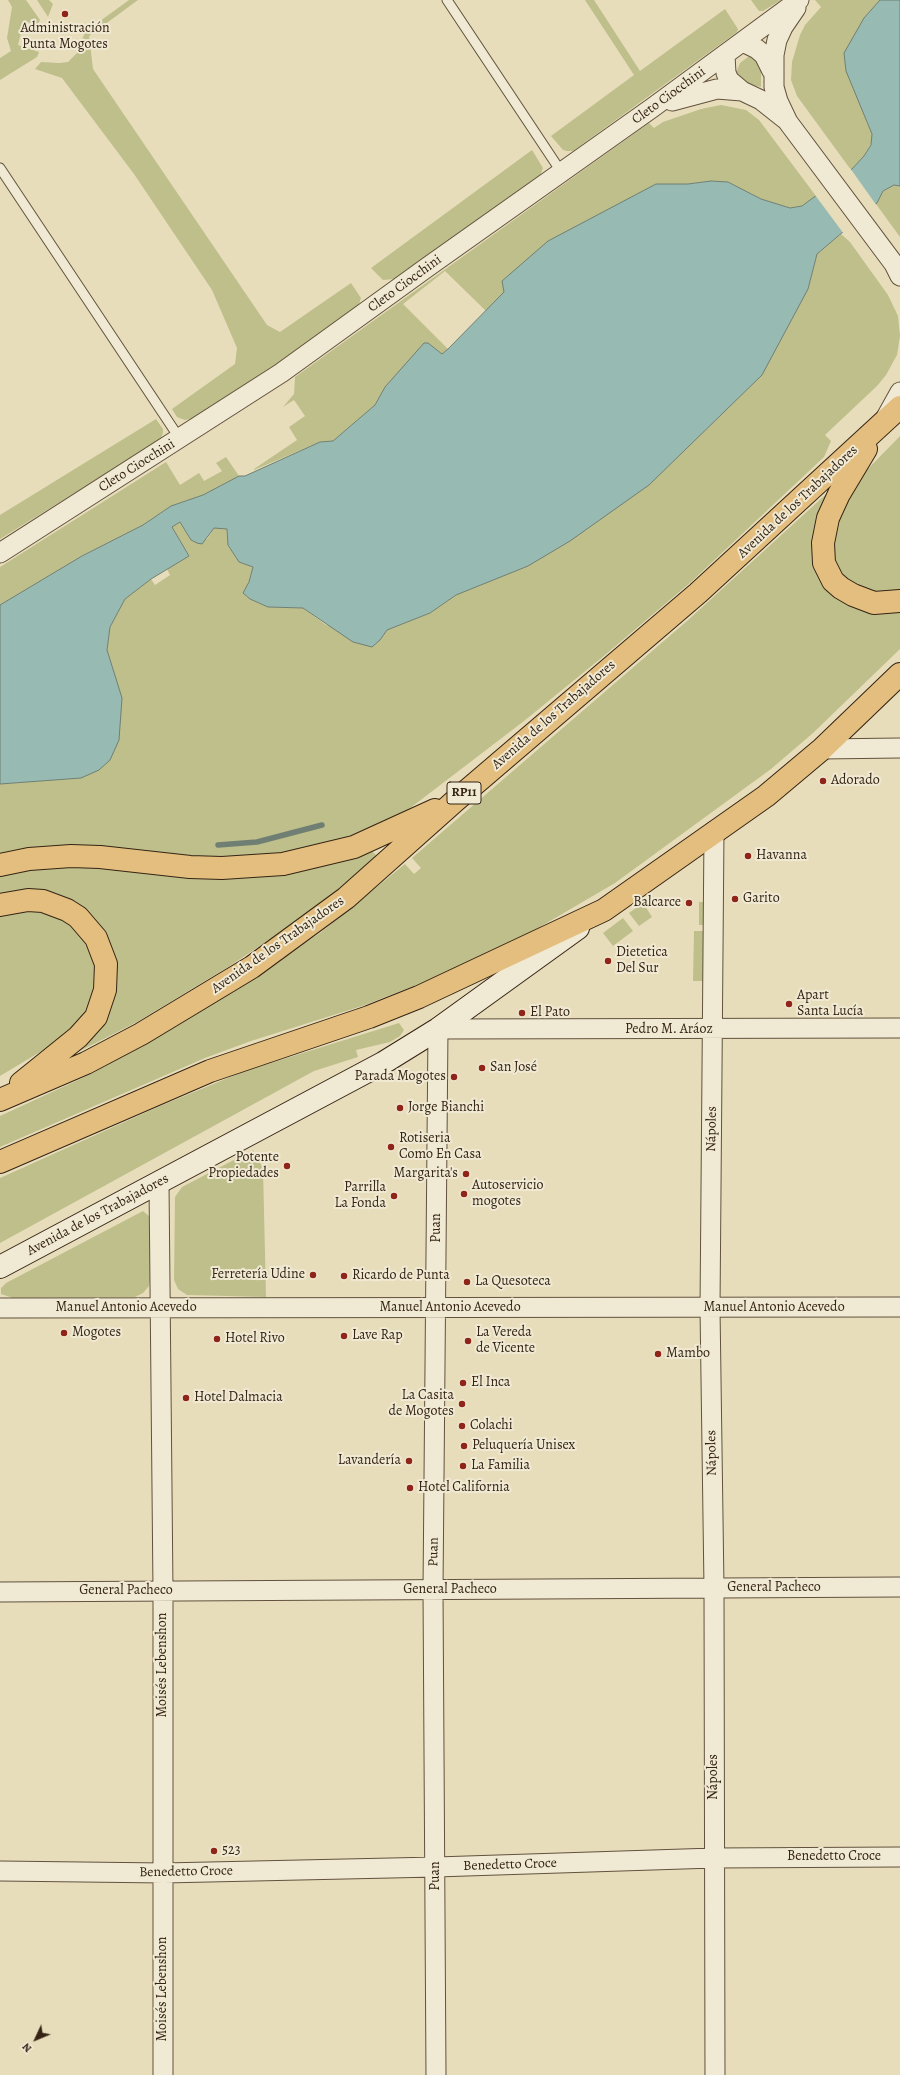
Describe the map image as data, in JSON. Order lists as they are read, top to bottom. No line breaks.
{"streets":{"main road":["Avenida de los Trabajadores","RP11"],"street":["Cleto Ciocchini","Pedro M. Aráoz","Nápoles","Puan","Manuel Antonio Acevedo","General Pacheco","Moisés Lebenshon","Benedetto Croce"]},"crossings":[["Avenida de los Trabajadores","Pedro M. Aráoz"],["Avenida de los Trabajadores","Nápoles"],["Avenida de los Trabajadores","Puan"],["Avenida de los Trabajadores","Moisés Lebenshon"],["Pedro M. Aráoz","Nápoles"],["Pedro M. Aráoz","Puan"],["Nápoles","Manuel Antonio Acevedo"],["Nápoles","General Pacheco"],["Nápoles","Benedetto Croce"],["Puan","Manuel Antonio Acevedo"],["Puan","General Pacheco"],["Puan","Benedetto Croce"],["Manuel Antonio Acevedo","Moisés Lebenshon"],["General Pacheco","Moisés Lebenshon"],["Moisés Lebenshon","Benedetto Croce"]],"places":["Administración Punta Mogotes","Adorado","Havanna","Garito","Balcarce","Dietetica Del Sur","Apart Santa Lucía","El Pato","San José","Parada Mogotes","Jorge Bianchi","Rotiseria Como En Casa","Potente Propiedades","Margarita's","Autoservicio mogotes","Parrilla La Fonda","Ferretería Udine","Ricardo de Punta","La Quesoteca","Mogotes","Lave Rap","Hotel Rivo","La Vereda de Vicente","Mambo","El Inca","Hotel Dalmacia","La Casita de Mogotes","Colachi","Peluquería Unisex","Lavandería","La Familia","Hotel California","523"],"north":"bottom left"}
